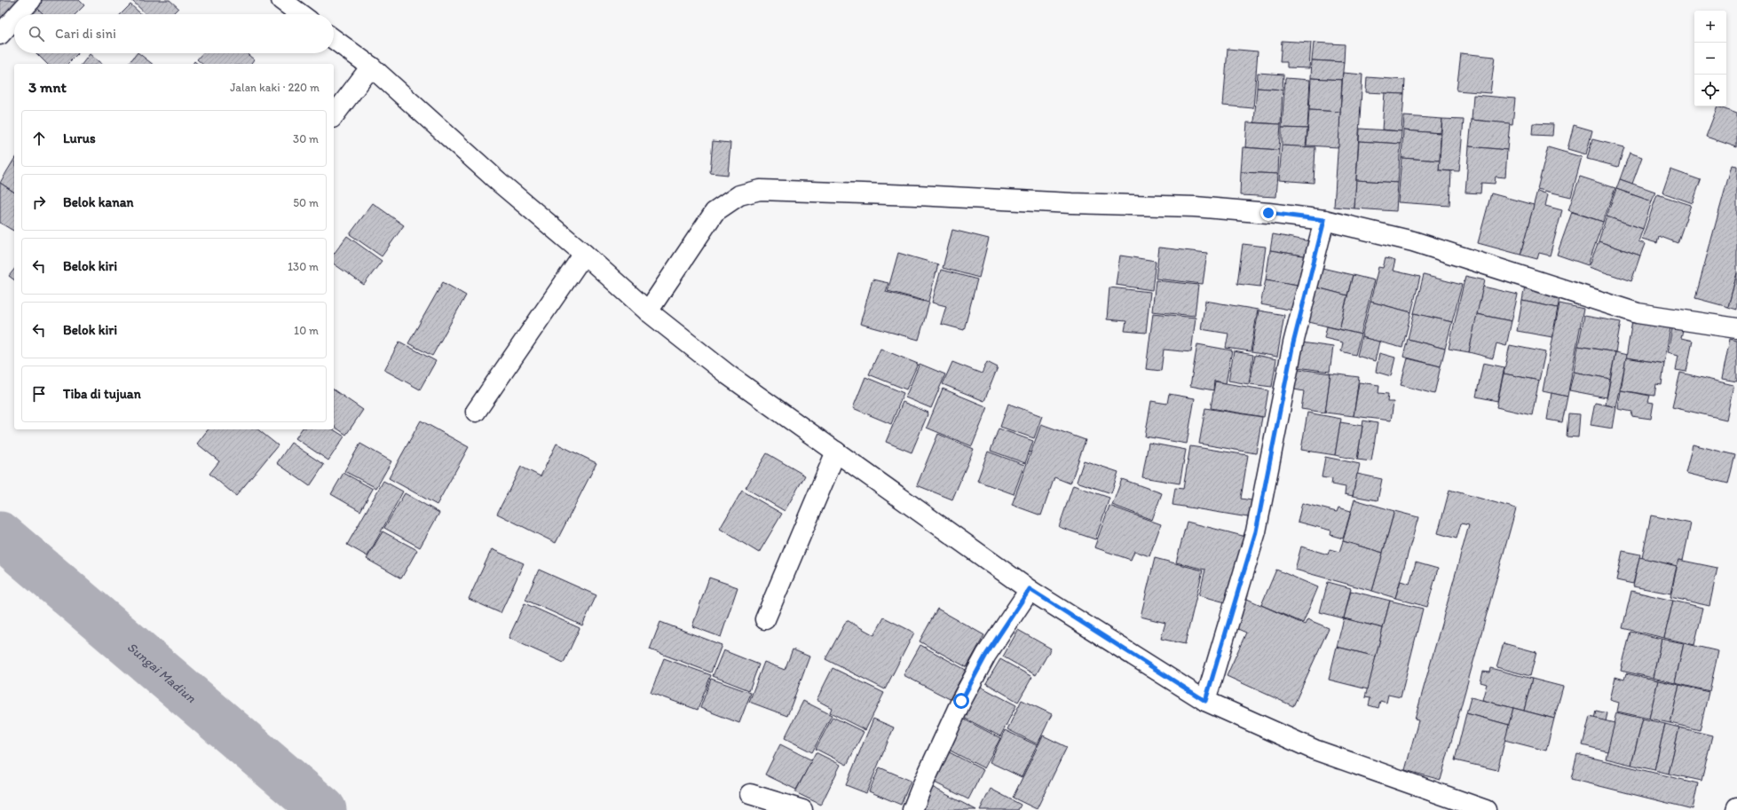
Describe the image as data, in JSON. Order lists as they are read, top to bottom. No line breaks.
{"water":["Sungai Madiun"],"page":{"map_buttons":["+","−"],"search":"Cari di sini","heading":["3 mnt","Jalan kaki · 220 m"],"list":[["Lurus","30 m"],["Belok kanan","50 m"],["Belok kiri","130 m"],["Belok kiri","10 m"],"Tiba di tujuan"]}}
